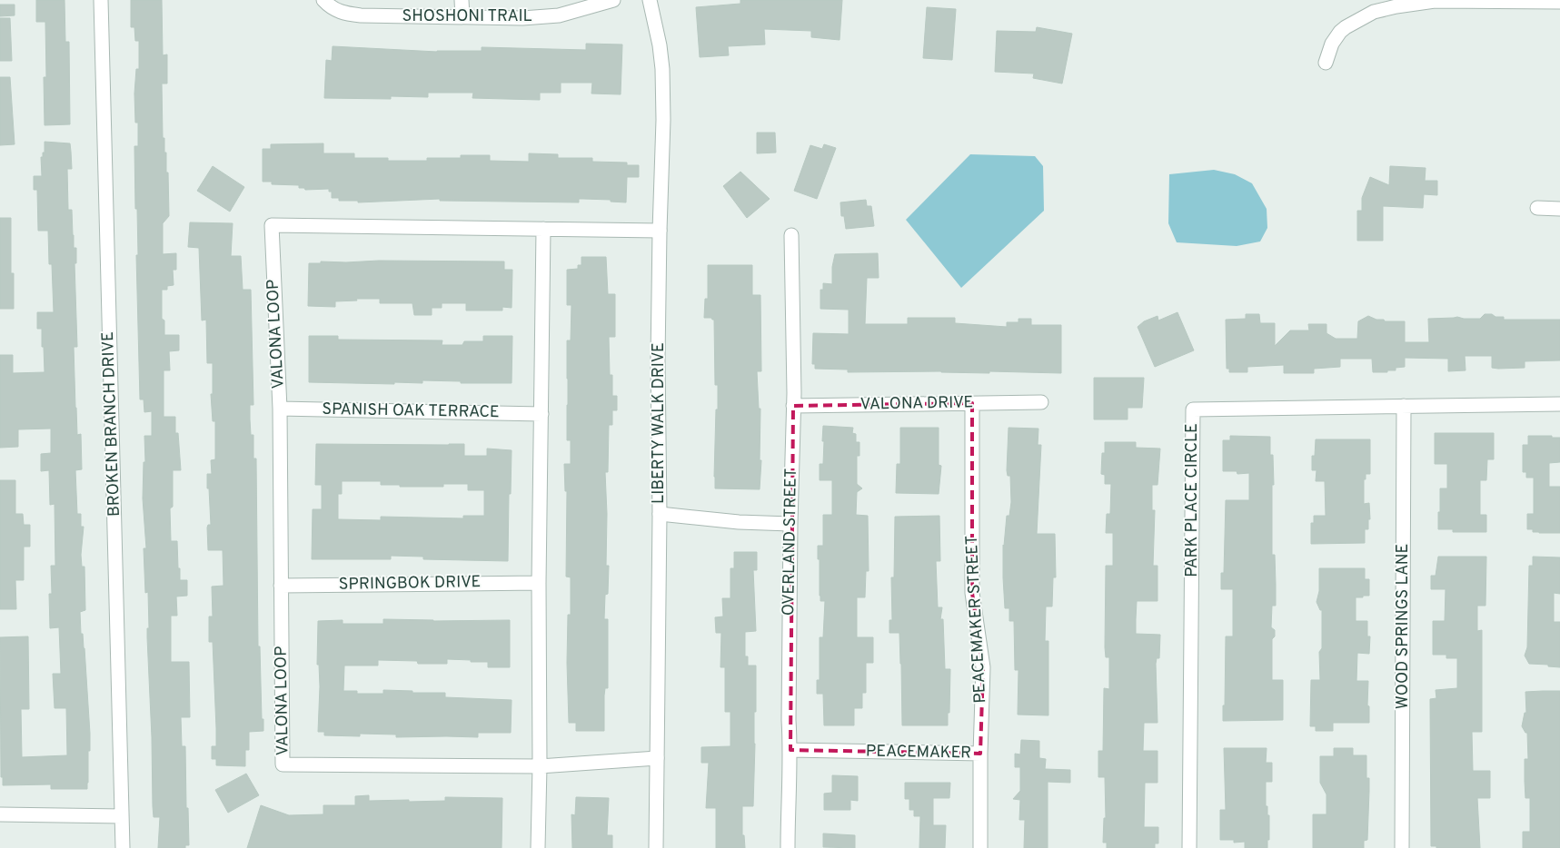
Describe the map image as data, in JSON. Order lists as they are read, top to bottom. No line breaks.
{"streets":{"street":["SHOSHONI TRAIL","VALONA LOOP","VALONA DRIVE","SPANISH OAK TERRACE","LIBERTY WALK DRIVE","BROKEN BRANCH DRIVE","PARK PLACE CIRCLE","OVERLAND STREET","SPRINGBOK DRIVE","PEACEMAKER STREET","WOOD SPRINGS LANE","PEACEMAKER"]},"crossings":[["VALONA LOOP","SPANISH OAK TERRACE"],["VALONA LOOP","LIBERTY WALK DRIVE"],["VALONA LOOP","SPRINGBOK DRIVE"],["VALONA DRIVE","OVERLAND STREET"],["VALONA DRIVE","PEACEMAKER STREET"],["PARK PLACE CIRCLE","WOOD SPRINGS LANE"],["OVERLAND STREET","PEACEMAKER"],["PEACEMAKER STREET","PEACEMAKER"]]}
